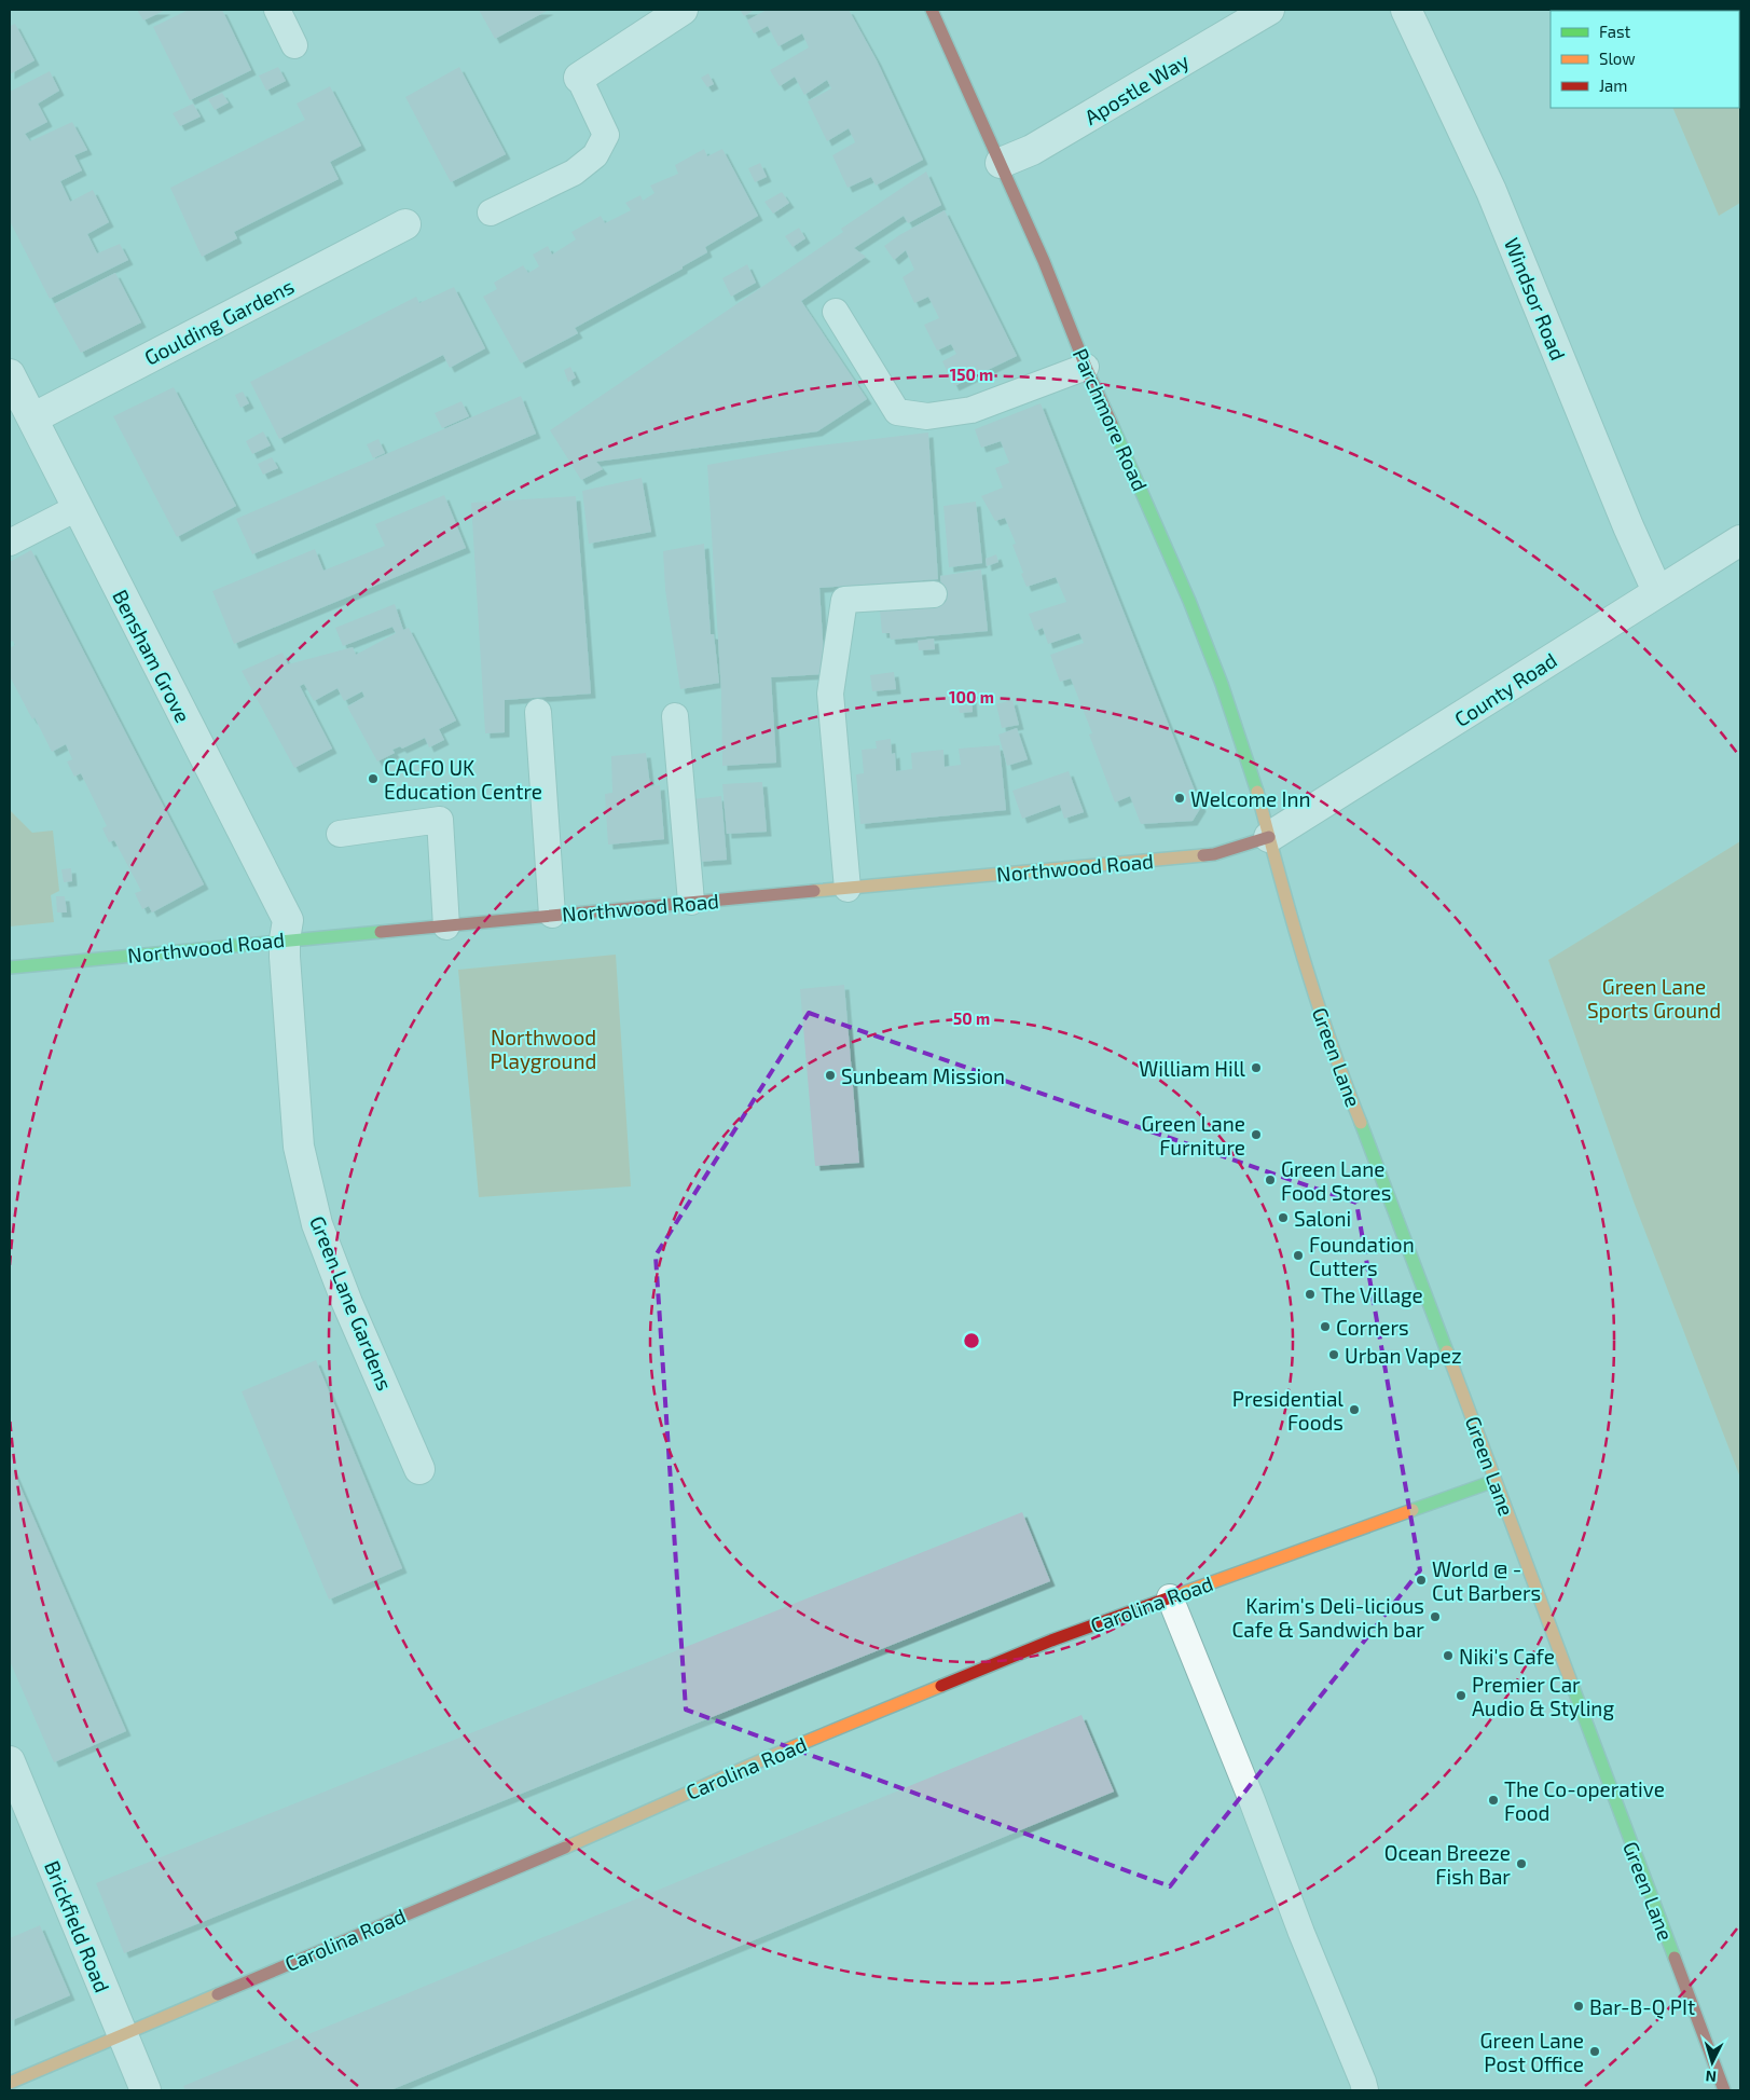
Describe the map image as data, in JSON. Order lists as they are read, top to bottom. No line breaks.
{"streets":{"street":["Apostle Way","Windsor Road","Goulding Gardens","Parchmore Road","Bensham Grove","County Road","Northwood Road","Green Lane","Green Lane Gardens","Carolina Road","Brickfield Road"]},"crossings":[["Apostle Way","Parchmore Road"],["Windsor Road","County Road"],["Goulding Gardens","Bensham Grove"],["Parchmore Road","County Road"],["Parchmore Road","Northwood Road"],["Parchmore Road","Green Lane"],["Bensham Grove","Northwood Road"],["Bensham Grove","Green Lane Gardens"],["County Road","Northwood Road"],["County Road","Green Lane"],["Northwood Road","Green Lane"],["Northwood Road","Green Lane Gardens"],["Green Lane","Carolina Road"],["Carolina Road","Brickfield Road"]],"parks":["Green Lane Sports Ground","Northwood Playground"],"places":["CACFO UK Education Centre","Welcome Inn","William Hill","Sunbeam Mission","Green Lane Furniture","Green Lane Food Stores","Saloni","Foundation Cutters","The Village","Corners","Urban Vapez","Presidential Foods","World @ - Cut Barbers","Karim's Deli-licious Cafe & Sandwich bar","Niki's Cafe","Premier Car Audio & Styling","The Co-operative Food","Ocean Breeze Fish Bar","Bar-B-Q PIt","Green Lane Post Office"],"legend":["Fast","Slow","Jam"],"north":"bottom","rings":["150 m","100 m","50 m"]}
